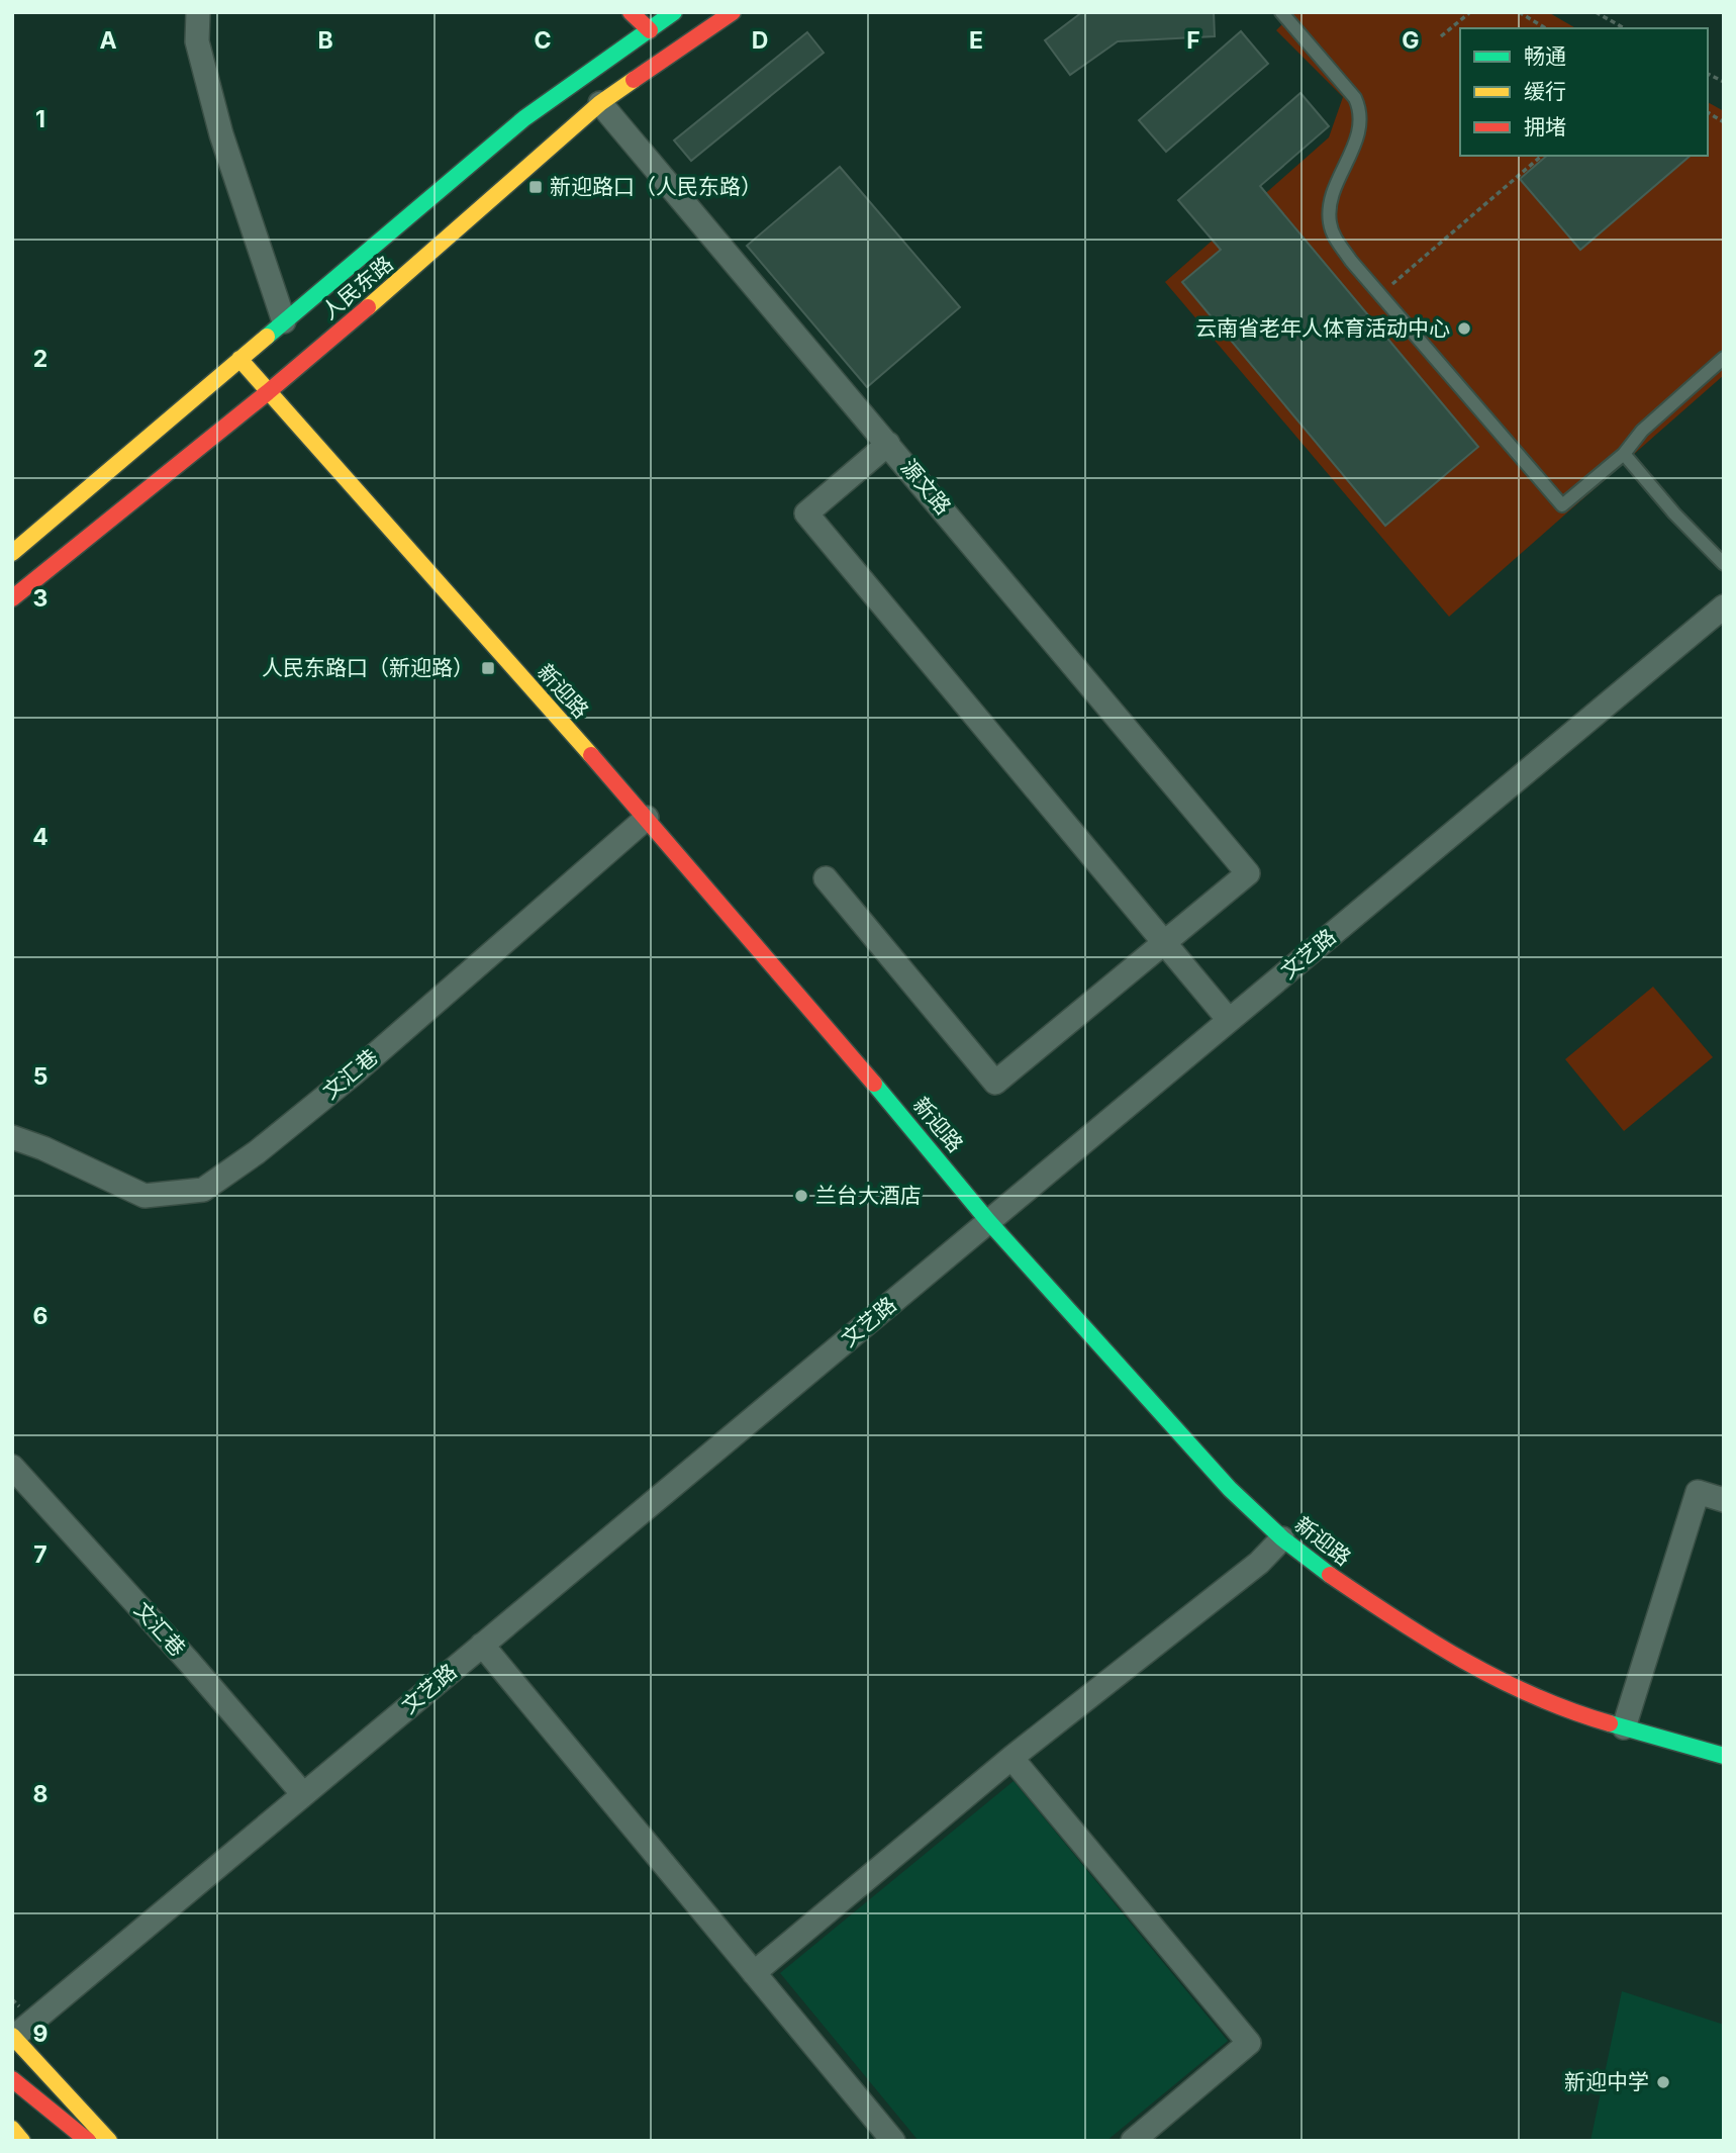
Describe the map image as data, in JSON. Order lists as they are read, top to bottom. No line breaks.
{"streets":{"main road":["人民东路","新迎路"],"street":["源文路","文艺路","文汇巷"]},"crossings":[["人民东路","源文路"],["人民东路","新迎路"],["新迎路","文艺路"],["新迎路","文汇巷"],["文艺路","文汇巷"]],"places":{"transit":["新迎路口（人民东路）","人民东路口（新迎路）"],"other":["云南省老年人体育活动中心","兰台大酒店","新迎中学"]},"legend":["畅通","缓行","拥堵"],"grid":{"columns":["A","B","C","D","E","F","G"],"rows":["1","2","3","4","5","6","7","8","9"]}}
